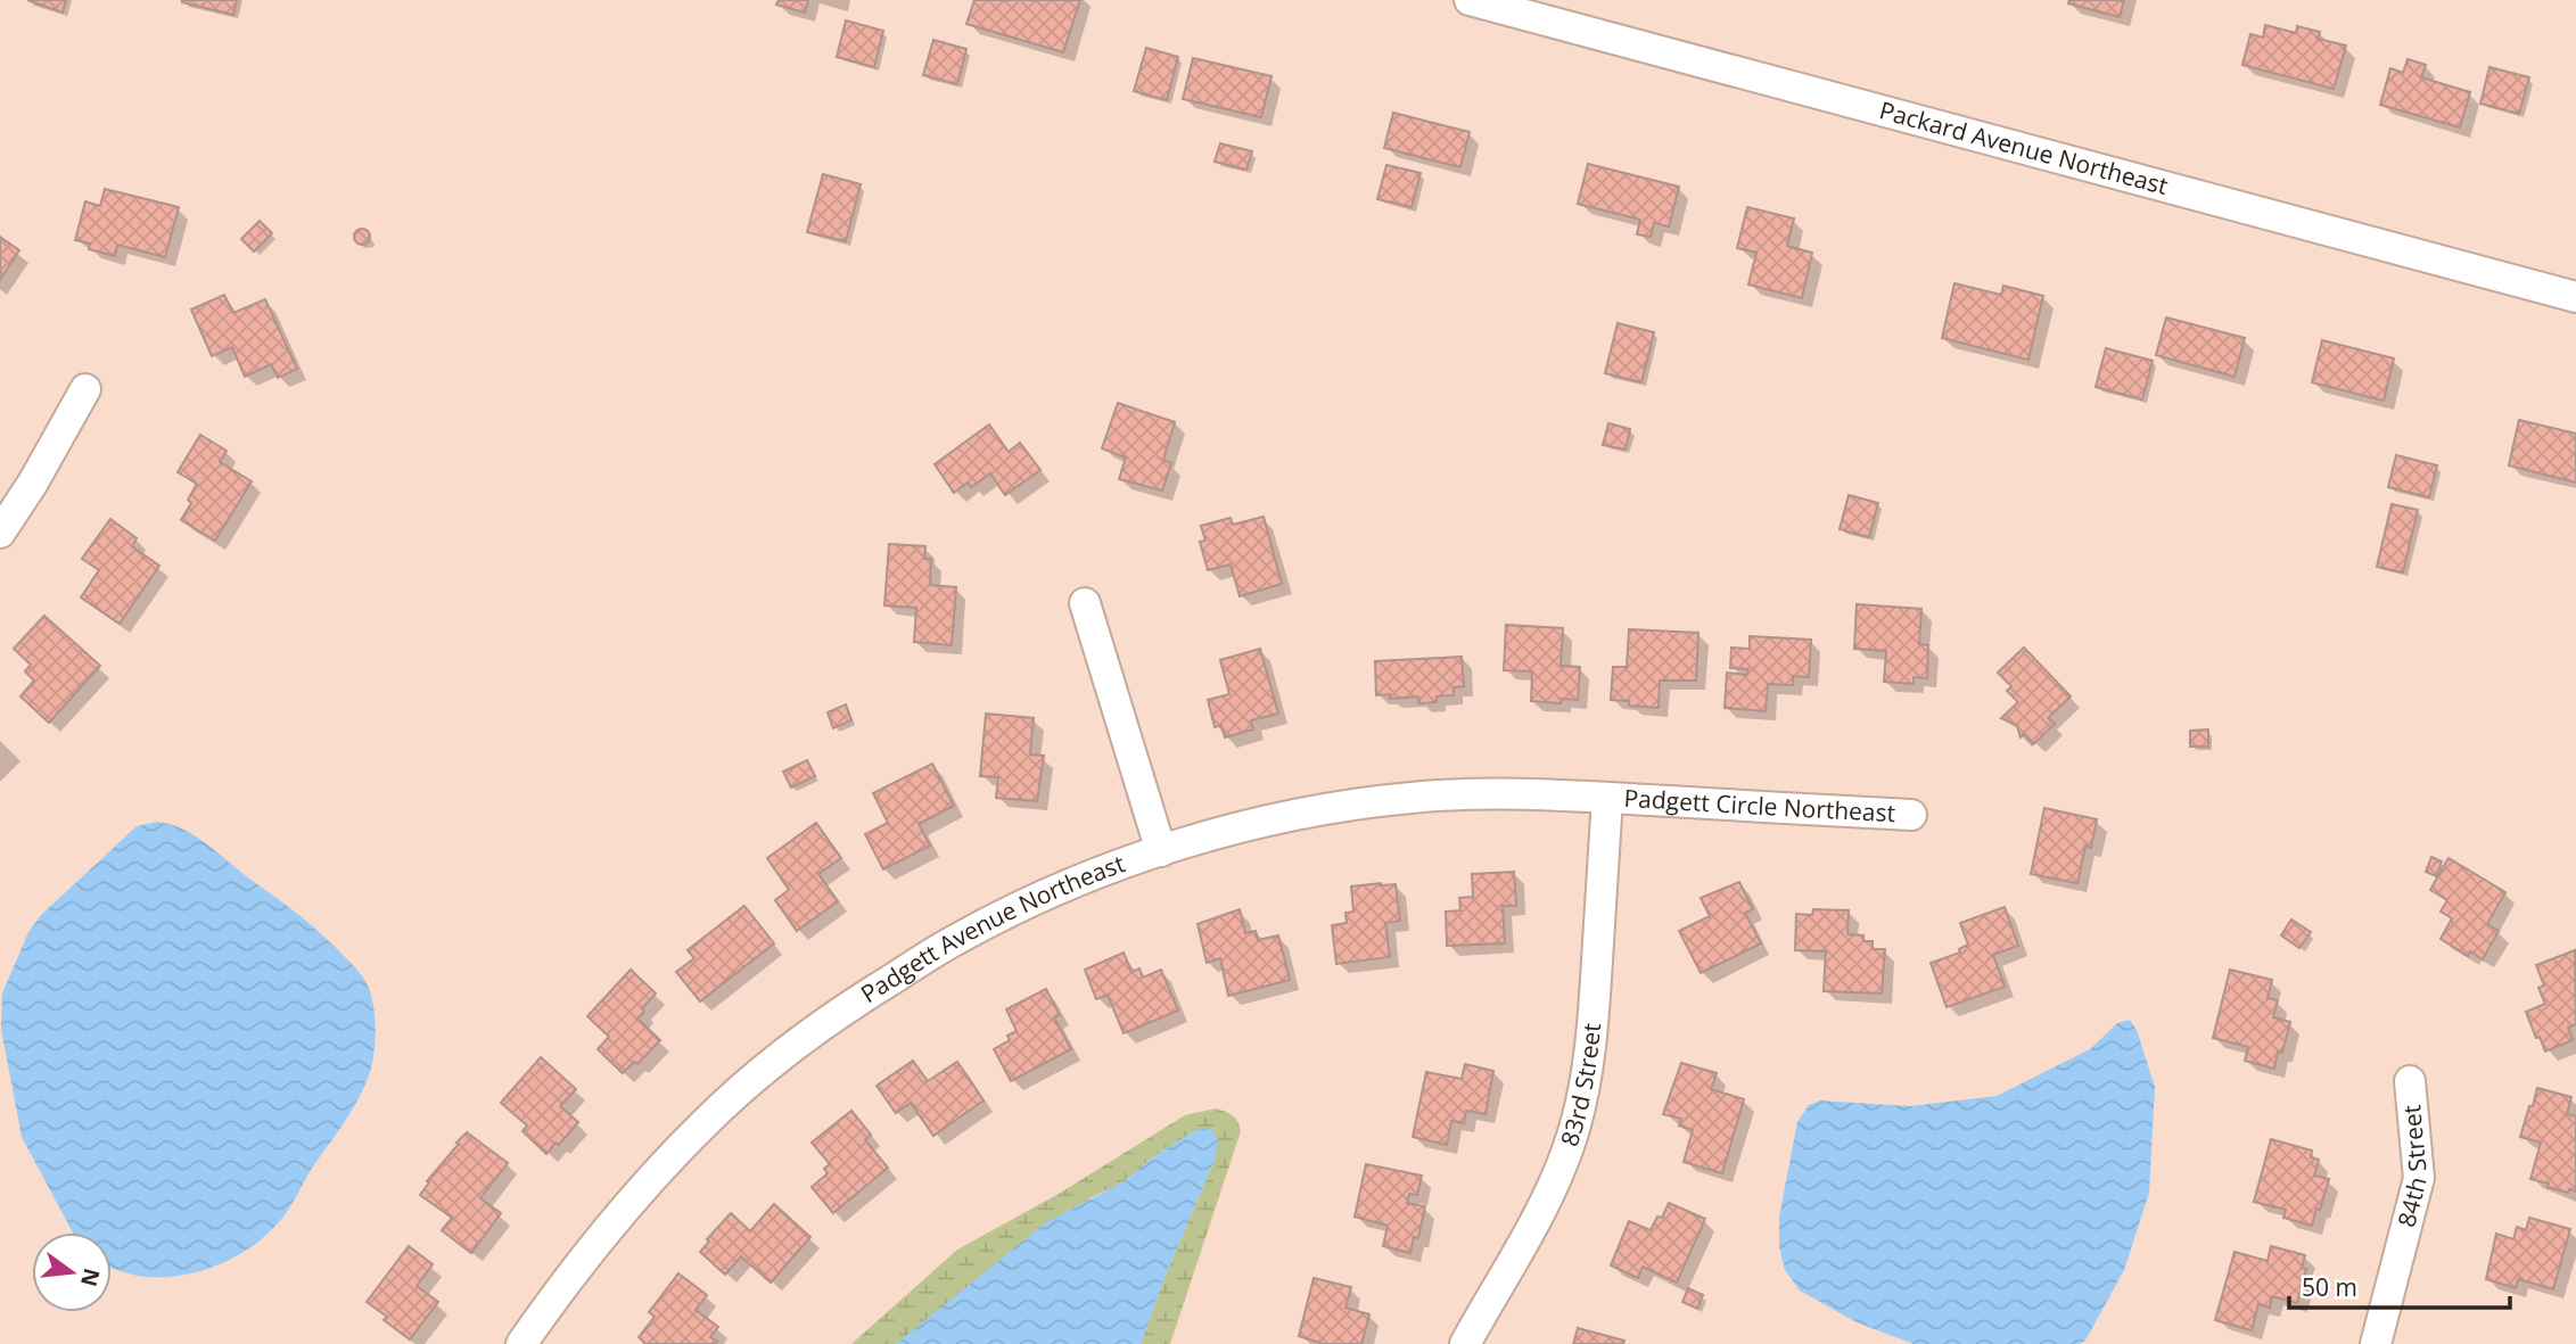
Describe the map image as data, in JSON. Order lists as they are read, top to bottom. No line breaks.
{"streets":{"street":["Packard Avenue Northeast","Padgett Circle Northeast","Padgett Avenue Northeast","83rd Street","84th Street"]},"crossings":[["Padgett Circle Northeast","Padgett Avenue Northeast"],["Padgett Circle Northeast","83rd Street"],["Padgett Avenue Northeast","83rd Street"]],"scale_bar":"50 m","north":"right"}
